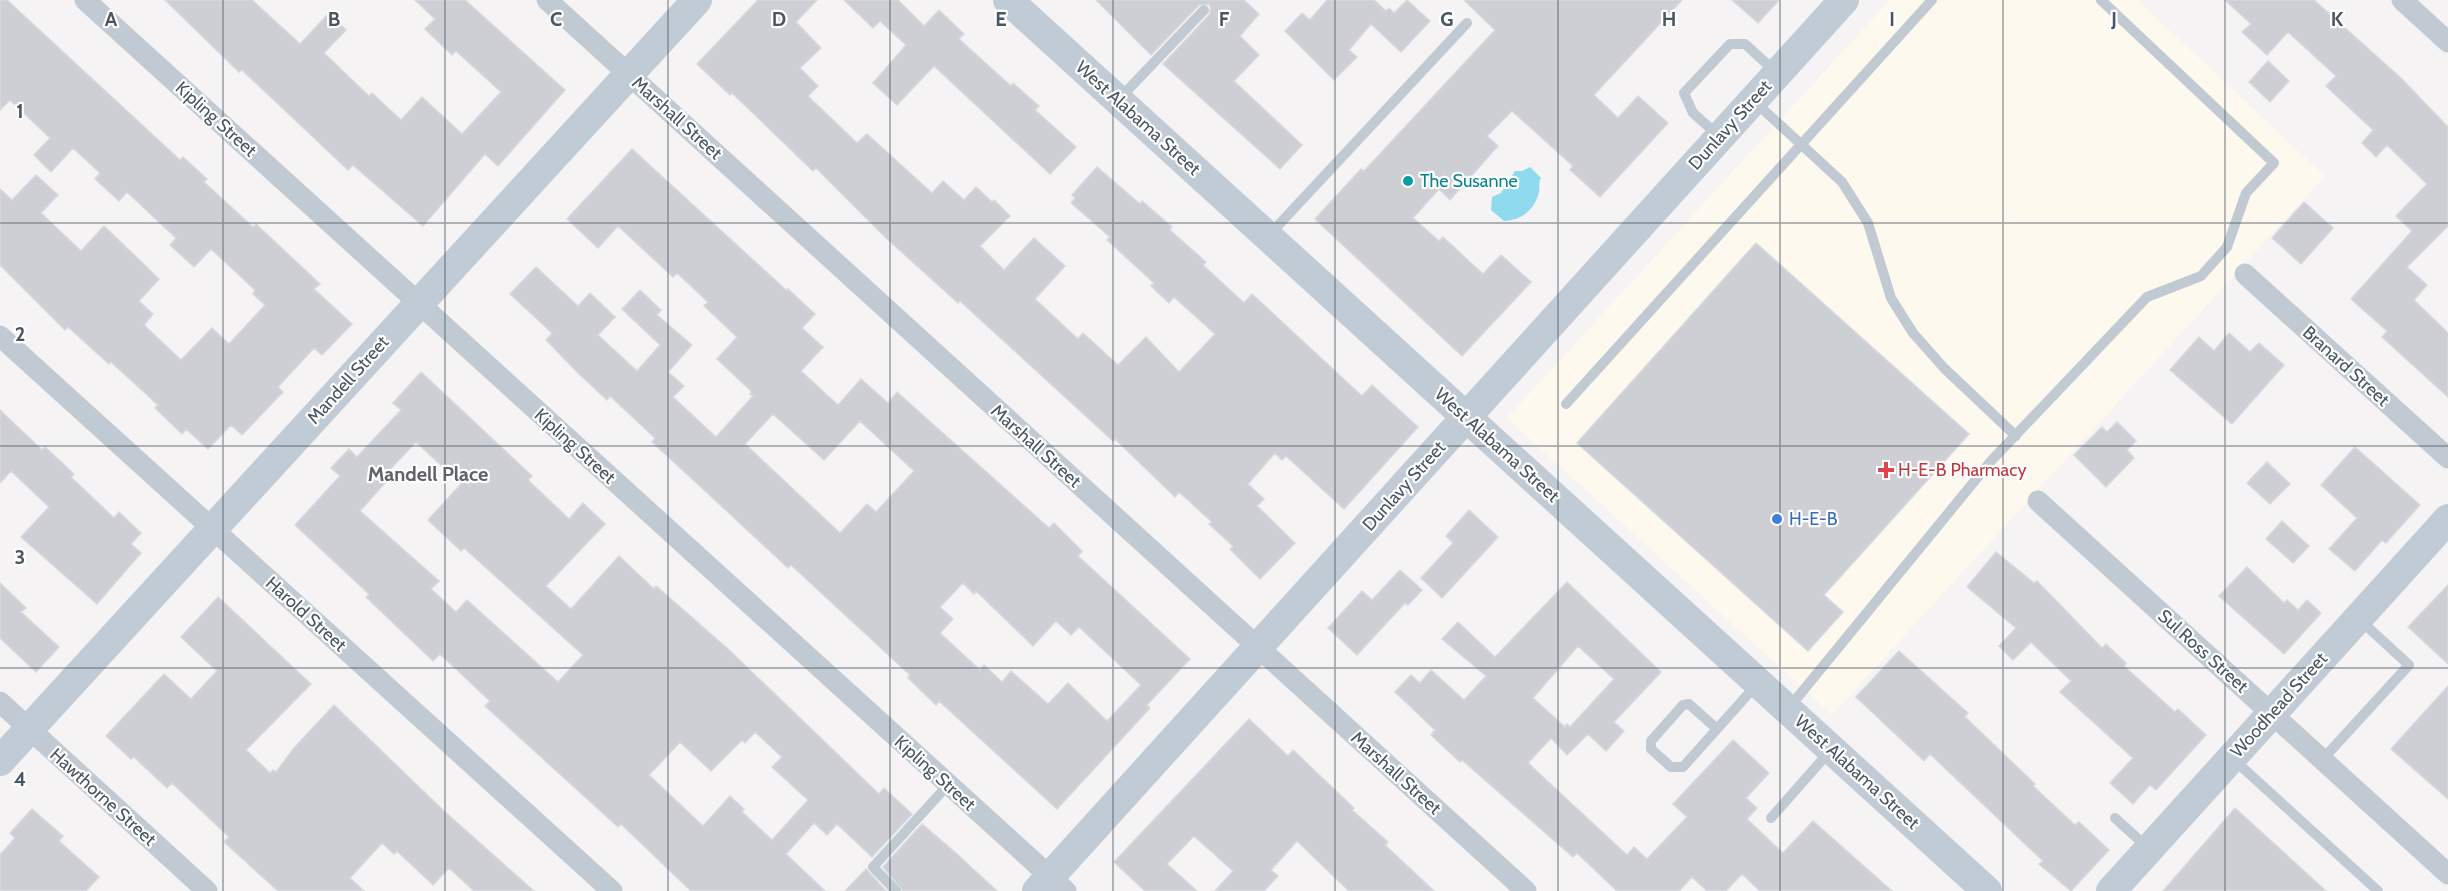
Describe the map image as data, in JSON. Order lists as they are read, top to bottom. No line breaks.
{"streets":{"street":["Marshall Street","West Alabama Street","Kipling Street","Dunlavy Street","Branard Street","Mandell Street","Harold Street","Sul Ross Street","Woodhead Street","Hawthorne Street"]},"crossings":[["Marshall Street","Dunlavy Street"],["Marshall Street","Mandell Street"],["West Alabama Street","Dunlavy Street"],["Kipling Street","Dunlavy Street"],["Kipling Street","Mandell Street"],["Mandell Street","Harold Street"],["Mandell Street","Hawthorne Street"],["Sul Ross Street","Woodhead Street"]],"districts":["Mandell Place"],"places":{"other":["The Susanne","H-E-B"],"health":["H-E-B Pharmacy"]},"grid":{"columns":["A","B","C","D","E","F","G","H","I","J","K"],"rows":["1","2","3","4"]}}
